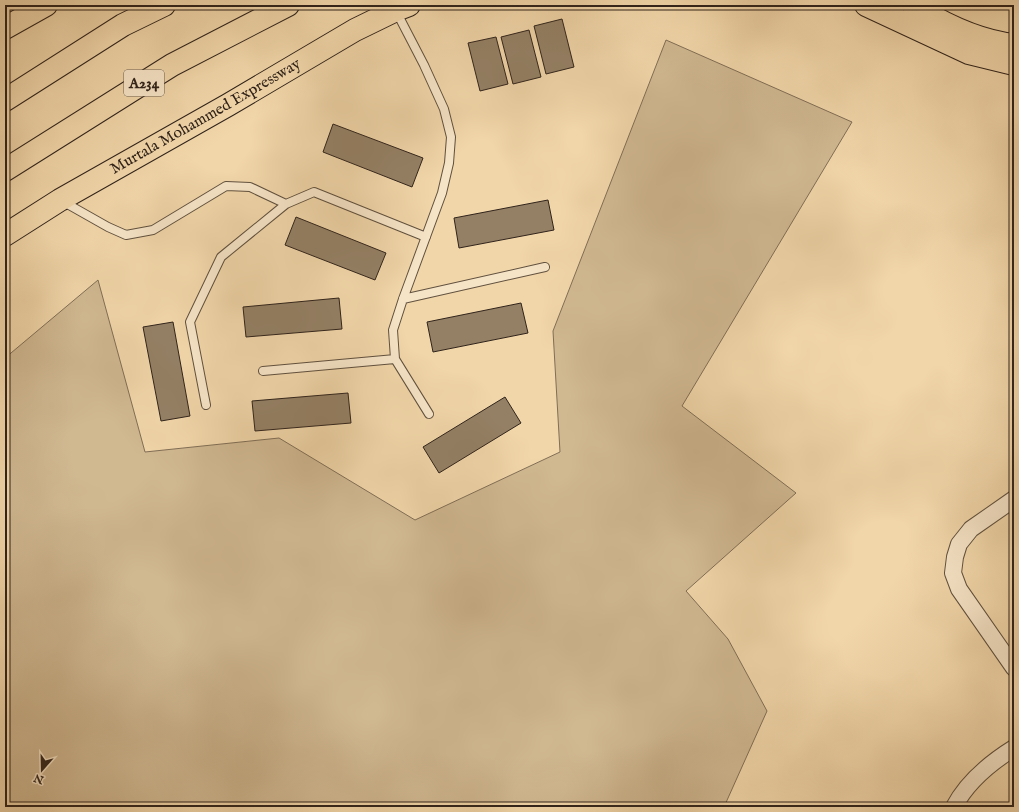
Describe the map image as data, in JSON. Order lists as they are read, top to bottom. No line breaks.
{"streets":{"highway":["A234","Murtala Mohammed Expressway"]},"north":"bottom"}
